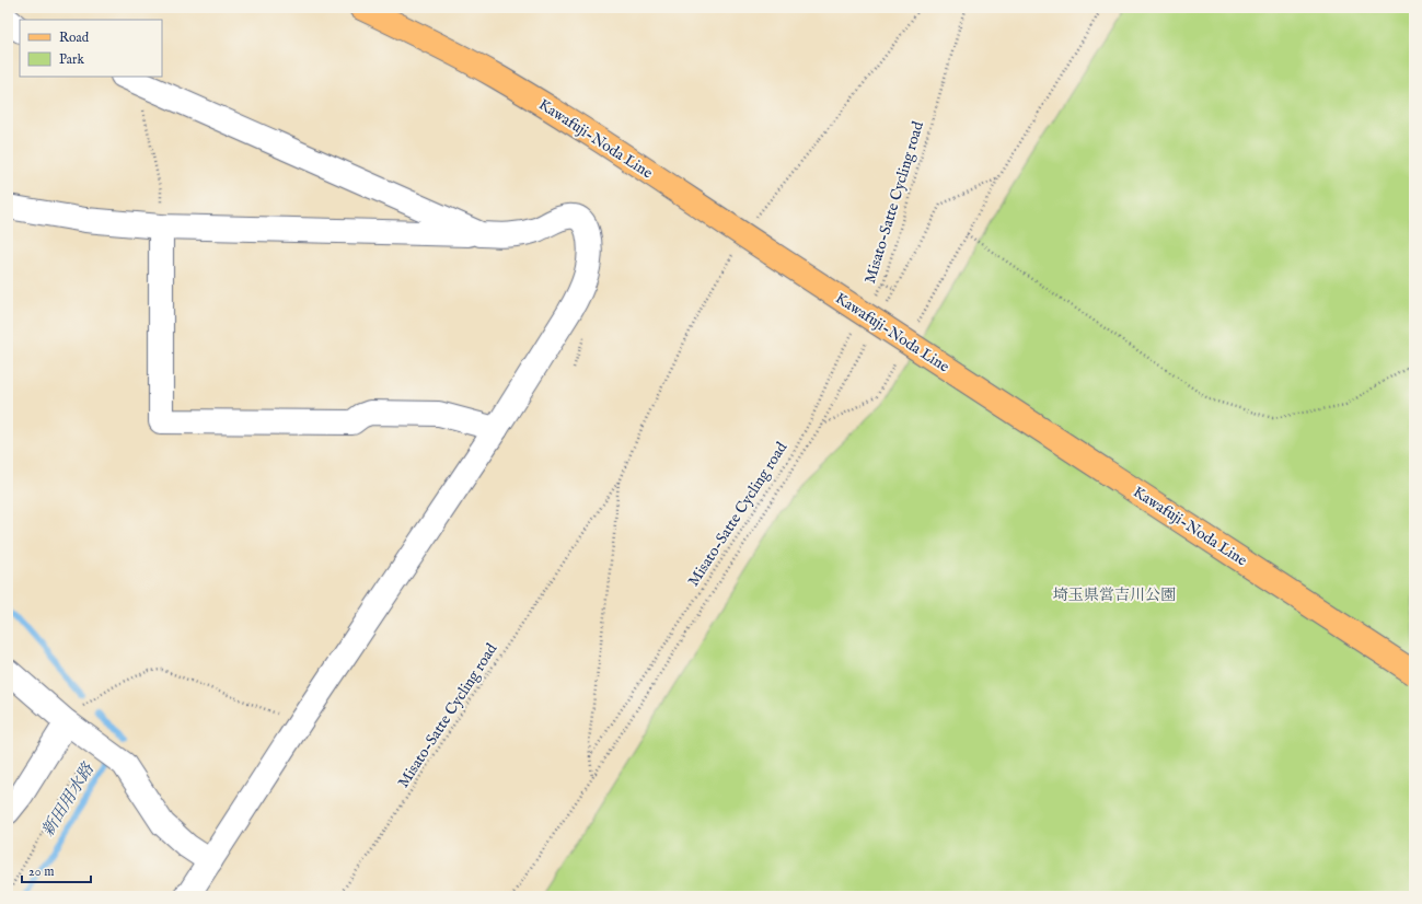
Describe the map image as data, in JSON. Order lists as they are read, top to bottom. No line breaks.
{"streets":{"main road":["Kawafuji-Noda Line"],"path":["Misato-Satte Cycling road"]},"water":["新田用水路"],"parks":["埼玉県営吉川公園"],"legend":["Road","Park"],"scale_bar":"20 m"}
